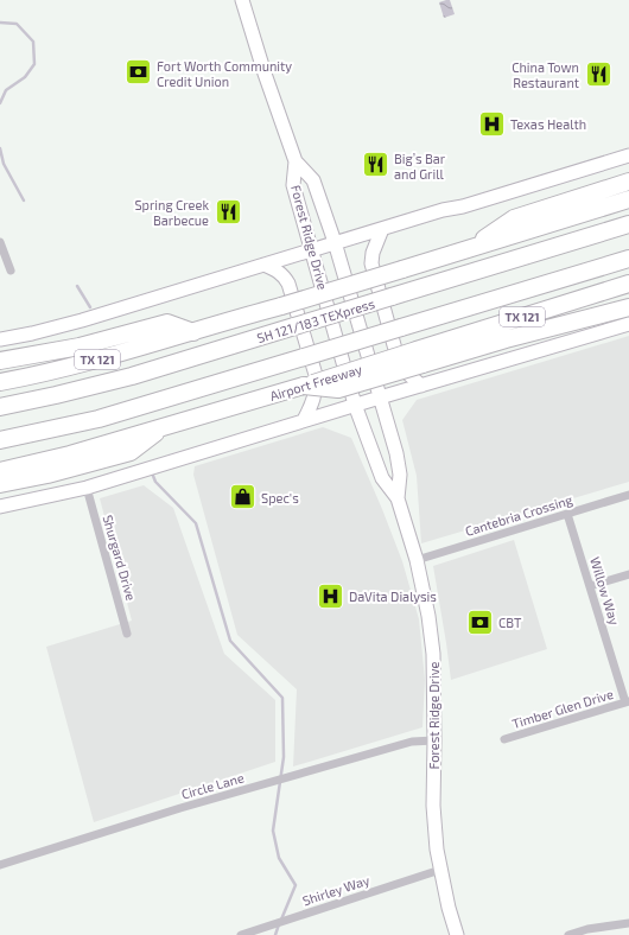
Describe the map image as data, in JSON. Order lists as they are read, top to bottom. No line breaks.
{"streets":{"highway":["TX 121","SH 121/183 TEXpress","Airport Freeway"],"main road":["Forest Ridge Drive"],"street":["Cantebria Crossing","Shurgard Drive","Willow Way","Timber Glen Drive","Circle Lane","Shirley Way"]},"crossings":[["Forest Ridge Drive","Cantebria Crossing"],["Forest Ridge Drive","Circle Lane"],["Forest Ridge Drive","Shirley Way"],["Cantebria Crossing","Willow Way"],["Willow Way","Timber Glen Drive"]],"places":{"bank":["Fort Worth Community Credit Union","CBT"],"restaurant":["China Town Restaurant","Big’s Bar and Grill","Spring Creek Barbecue"],"hospital":["Texas Health","DaVita Dialysis"],"shop":["Spec's"]}}
